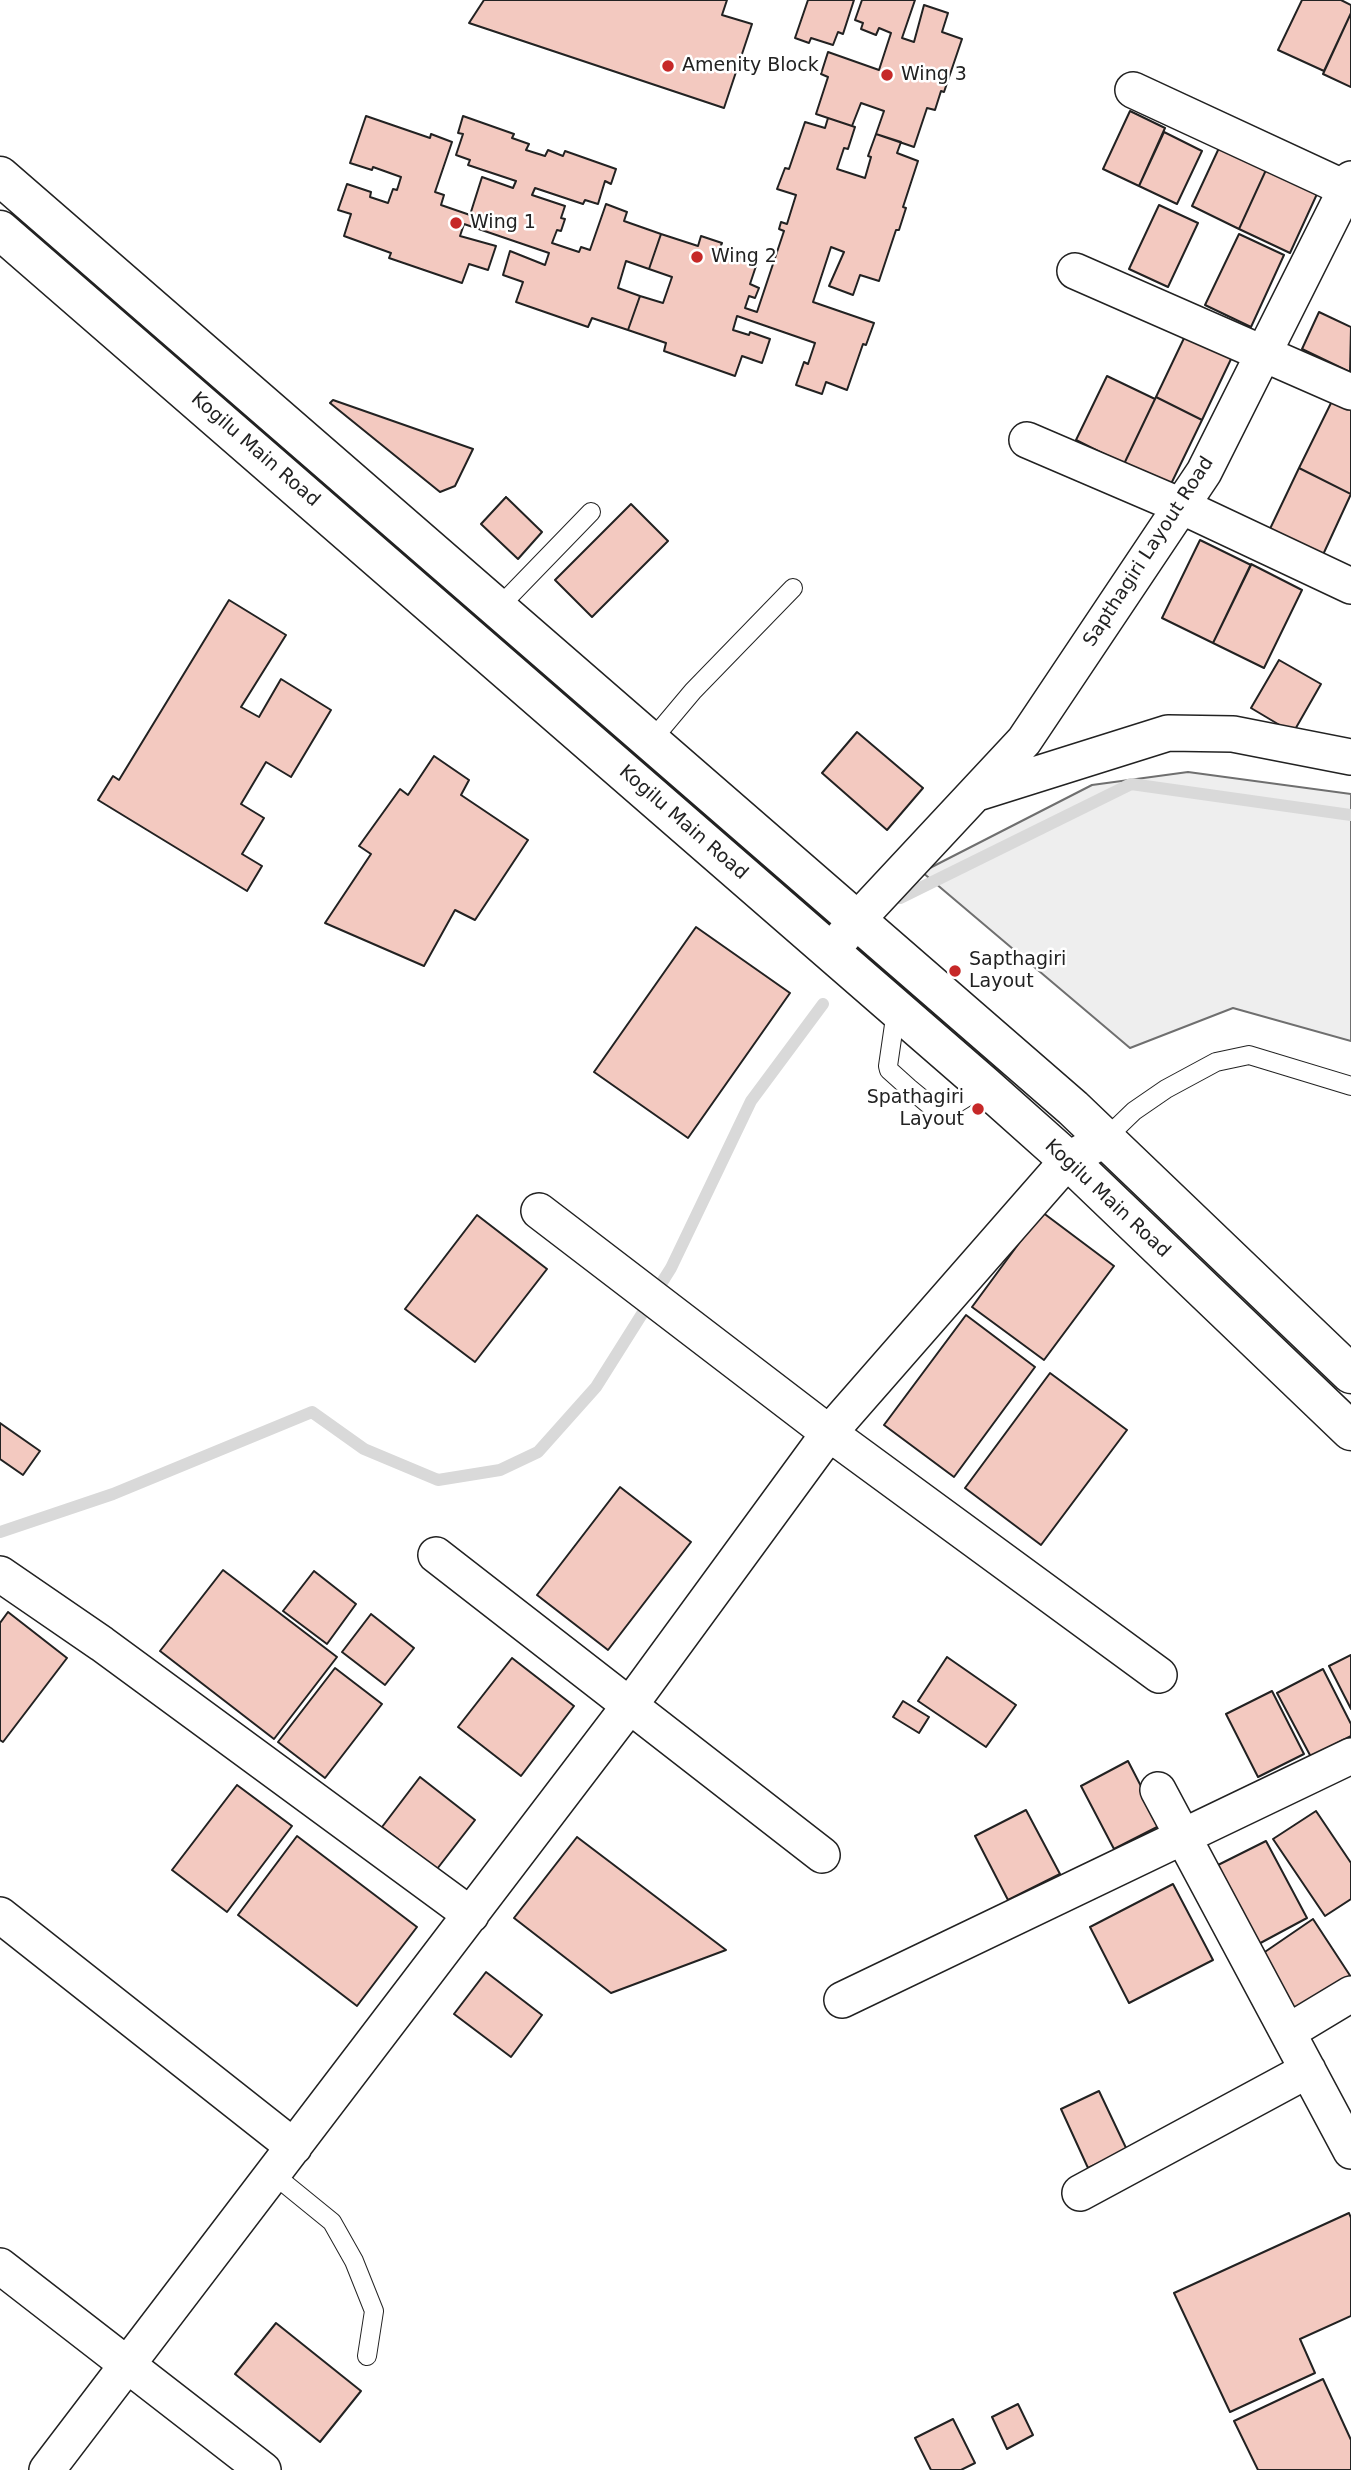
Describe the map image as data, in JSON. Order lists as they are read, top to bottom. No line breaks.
{"streets":{"main road":["Kogilu Main Road"],"street":["Sapthagiri Layout Road"]},"crossings":[["Kogilu Main Road","Sapthagiri Layout Road"]],"places":["Amenity Block","Wing 3","Wing 1","Wing 2","Sapthagiri Layout","Spathagiri Layout"]}
